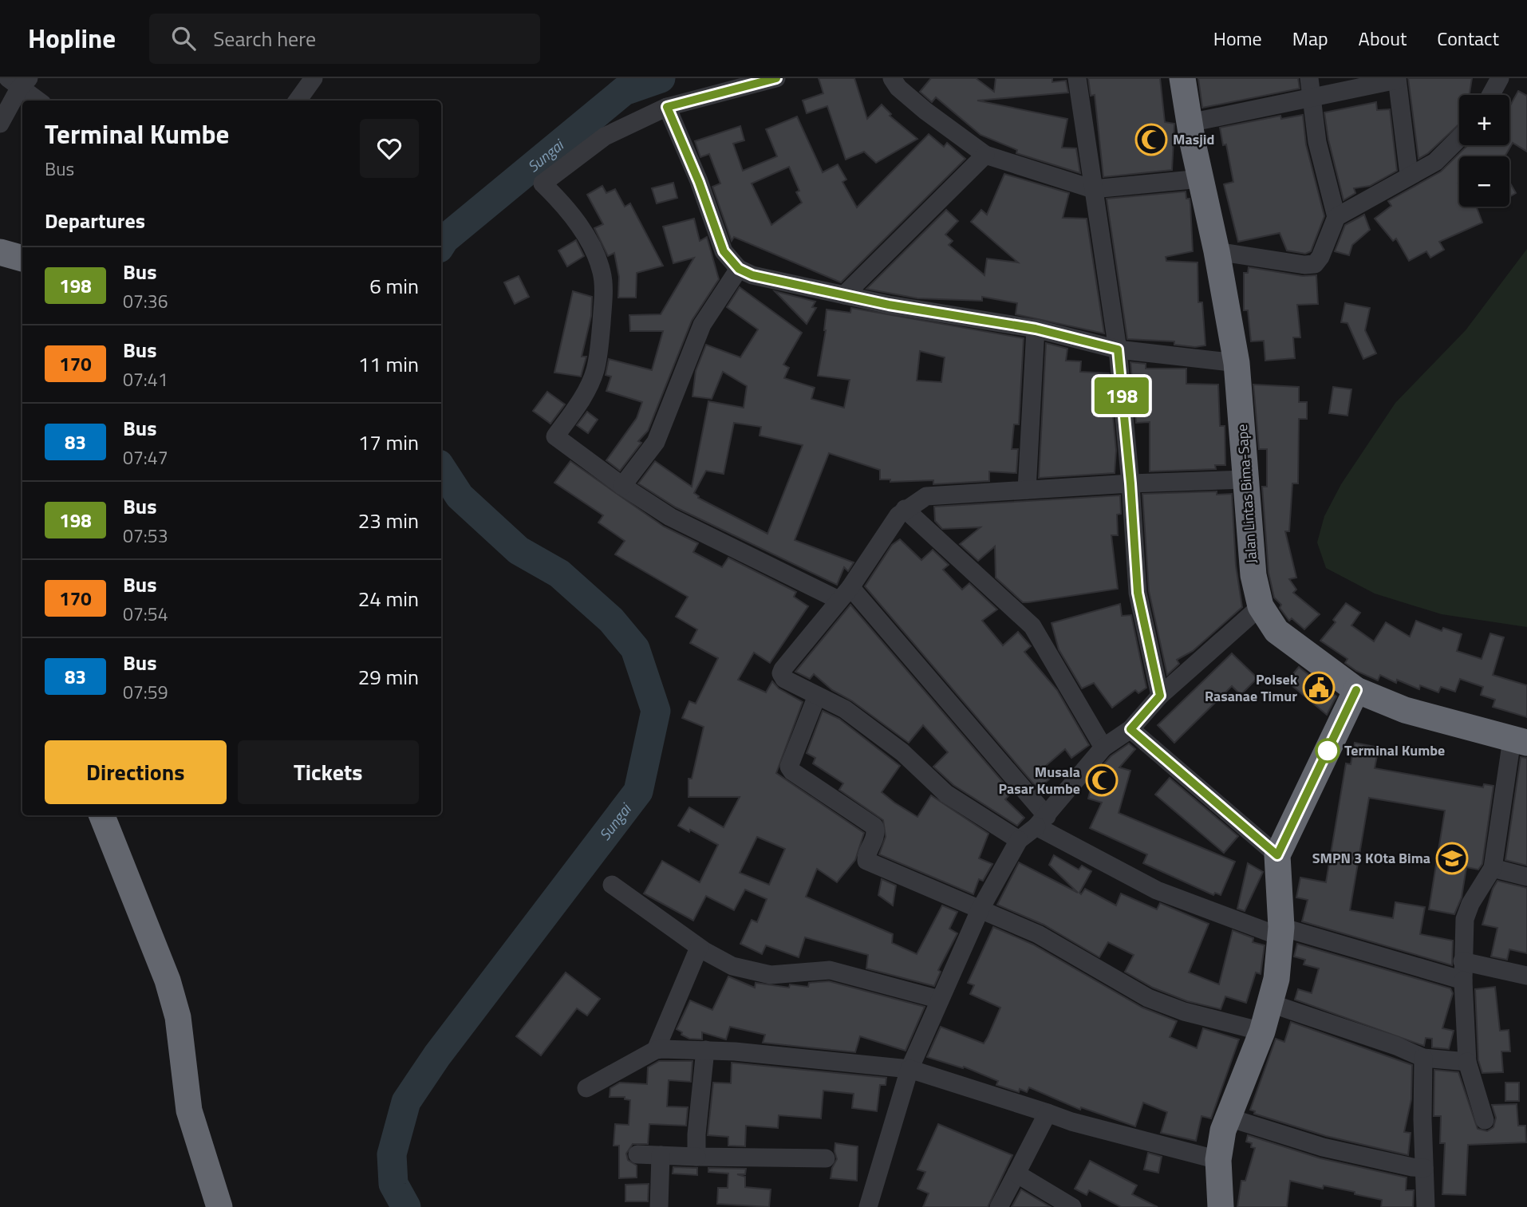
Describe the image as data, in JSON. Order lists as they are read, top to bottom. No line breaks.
{"streets":{"highway":["Jalan Lintas Bima-Sape"]},"water":["Sungai"],"places":{"mosque":["Masjid","Musala Pasar Kumbe"],"public building":["Polsek Rasanae Timur"],"other":["Terminal Kumbe"],"school or university":["SMPN 3 KOta Bima"]},"lines":["bus line 198"],"page":{"header":"Hopline","search":"Search here","nav":["Home","Map","About","Contact"],"on_map":"198","map_buttons":["+","−"],"heading":[["Terminal Kumbe","Bus"],"Departures"],"list":[{"mark":"198","name":"Bus","note":"07:36","value":"6 min"},{"mark":"170","name":"Bus","note":"07:41","value":"11 min"},{"mark":"83","name":"Bus","note":"07:47","value":"17 min"},{"mark":"198","name":"Bus","note":"07:53","value":"23 min"},{"mark":"170","name":"Bus","note":"07:54","value":"24 min"},{"mark":"83","name":"Bus","note":"07:59","value":"29 min"}],"buttons":["Directions","Tickets"]}}
